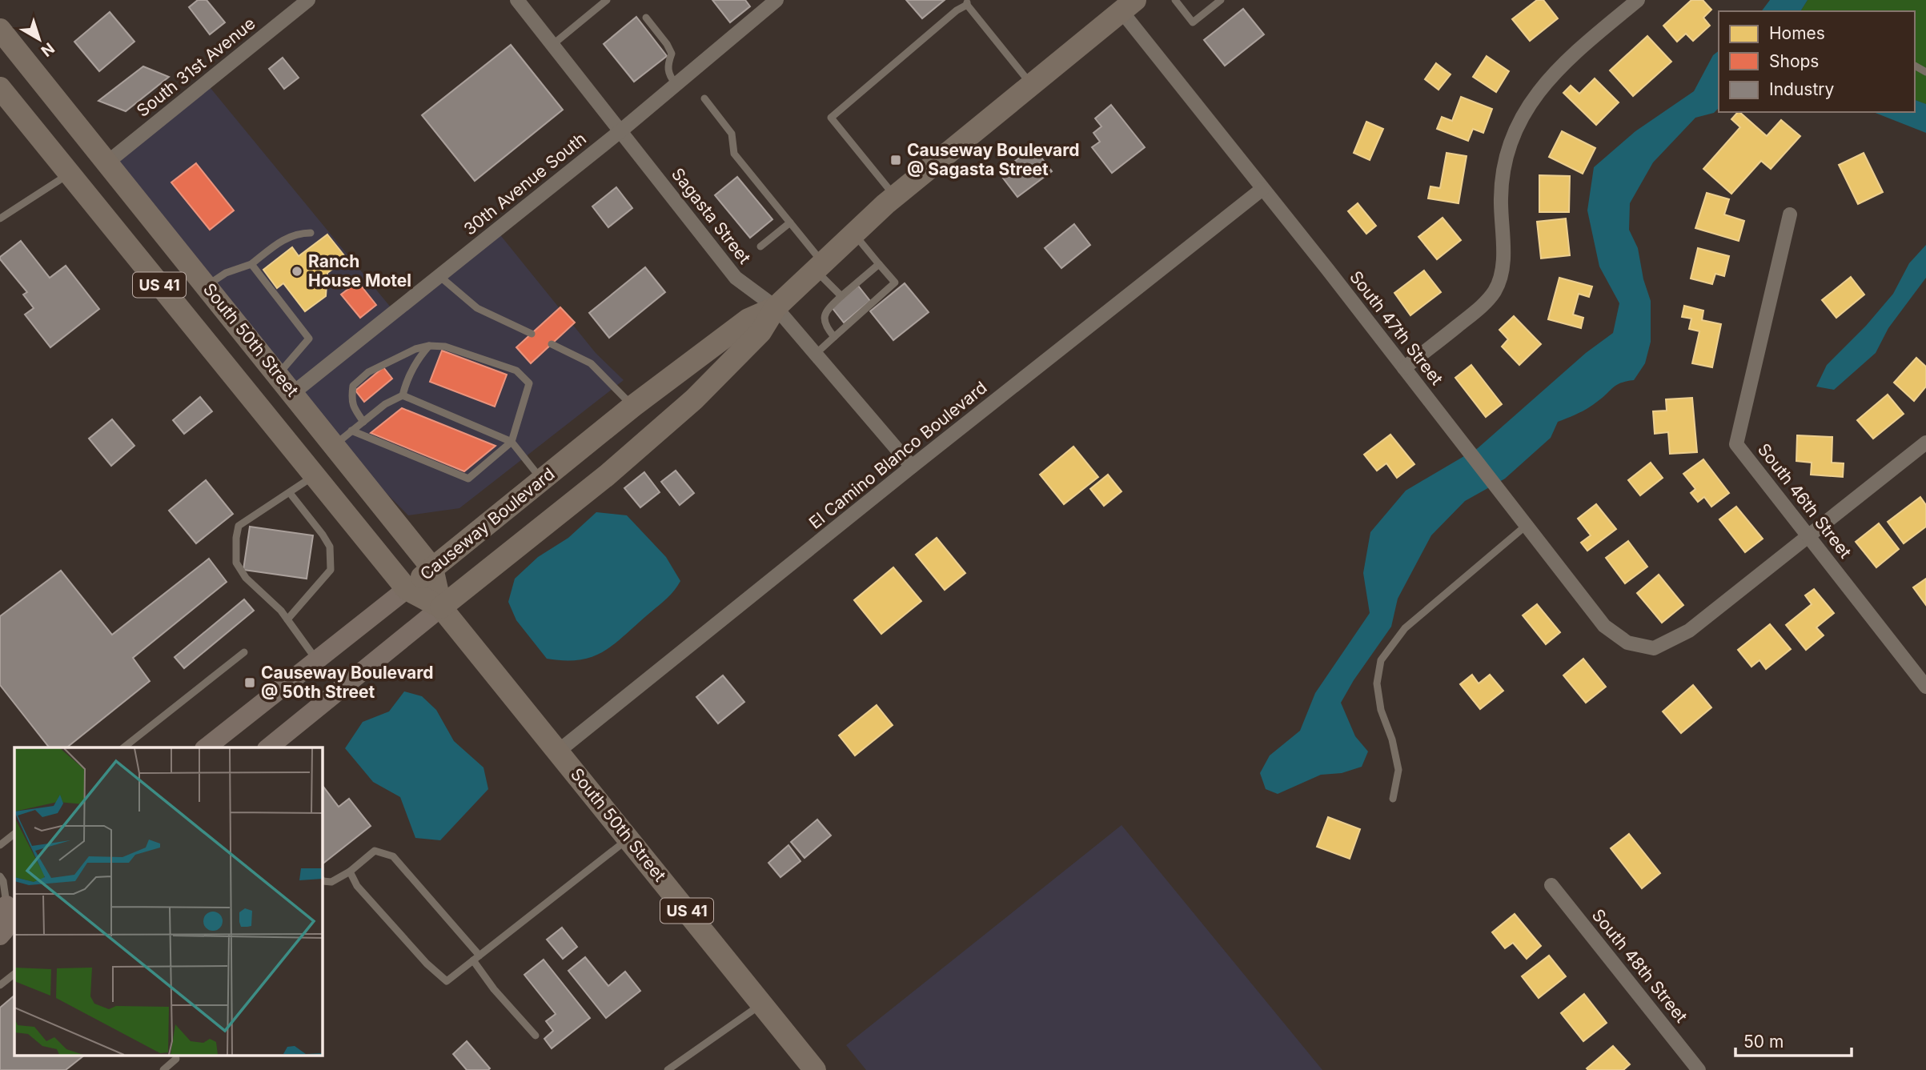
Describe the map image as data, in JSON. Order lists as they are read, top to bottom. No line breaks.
{"streets":{"main road":["US 41","South 50th Street","Causeway Boulevard"],"street":["South 31st Avenue","30th Avenue South","Sagasta Street","South 47th Street","El Camino Blanco Boulevard","South 46th Street","South 48th Street"]},"crossings":[["South 31st Avenue","South 50th Street"],["30th Avenue South","Sagasta Street"],["30th Avenue South","South 50th Street"],["Sagasta Street","El Camino Blanco Boulevard"],["Sagasta Street","Causeway Boulevard"],["South 47th Street","El Camino Blanco Boulevard"],["South 47th Street","South 46th Street"],["South 47th Street","Causeway Boulevard"],["South 50th Street","El Camino Blanco Boulevard"],["South 50th Street","Causeway Boulevard"]],"places":{"transit":["Causeway Boulevard @ Sagasta Street","Causeway Boulevard @ 50th Street"],"other":["Ranch House Motel"]},"legend":["Homes","Shops","Industry"],"scale_bar":"50 m","north":"bottom right"}
